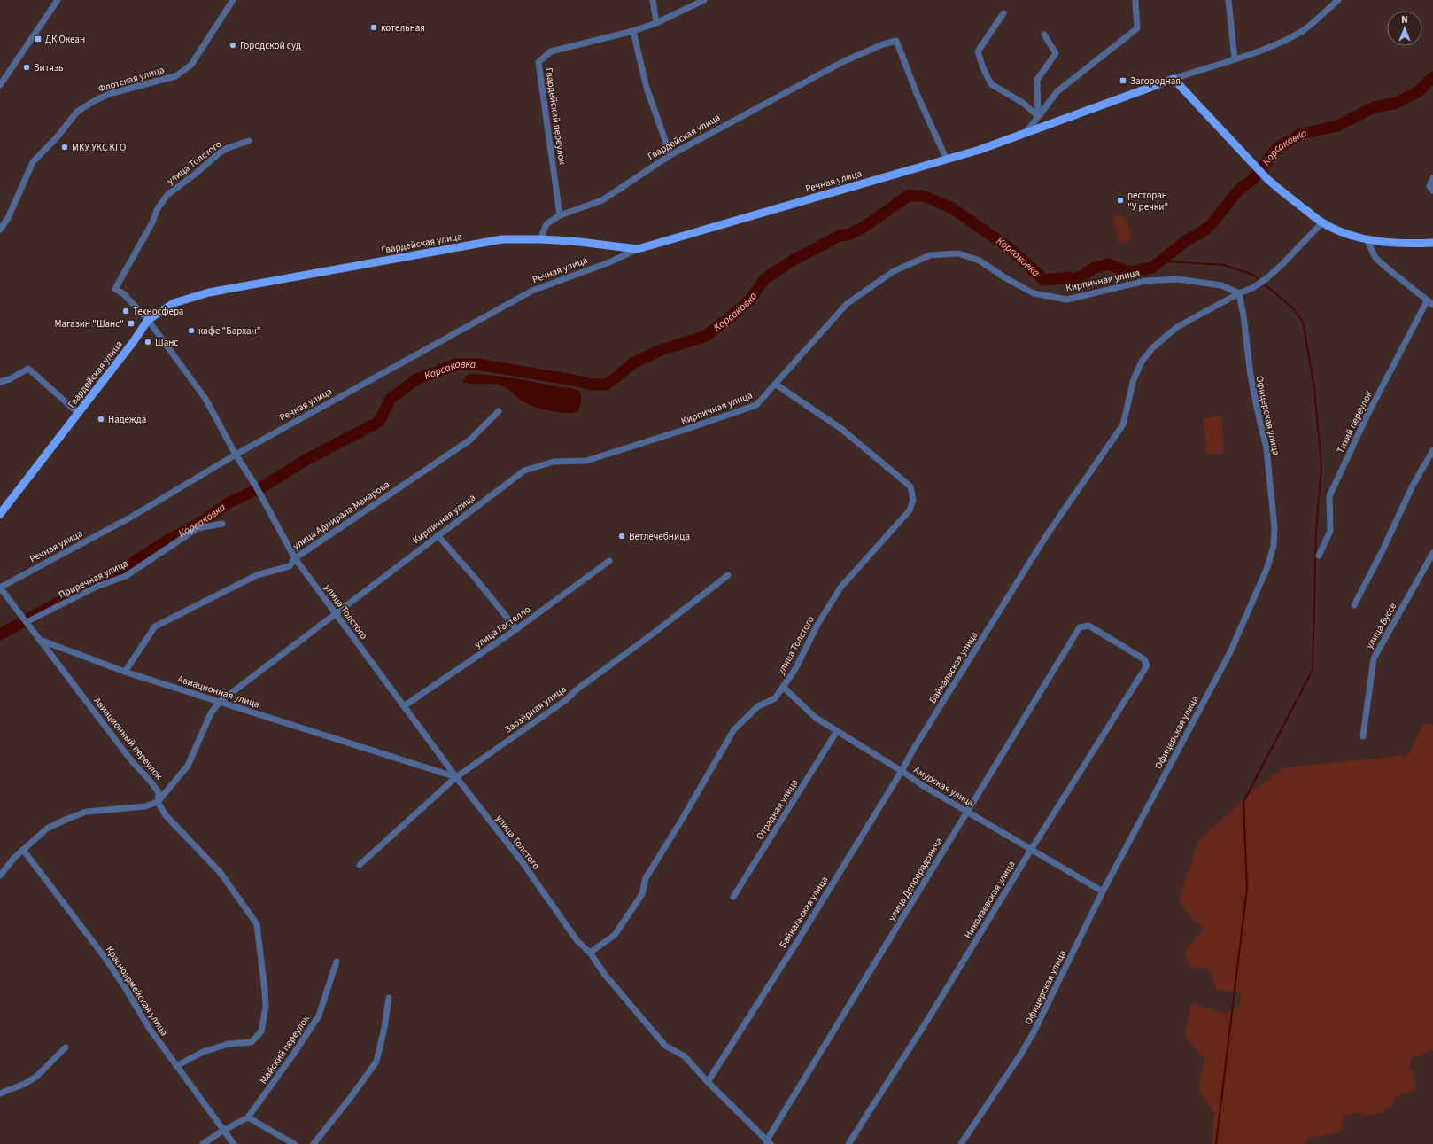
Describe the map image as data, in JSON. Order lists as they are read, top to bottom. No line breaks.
{"streets":{"main road":["Гвардейская улица","Речная улица"],"street":["Флотская улица","Гвардейский переулок","улица Толстого","Кирпичная улица","Офицерская улица","Тихий переулок","улица Адмирала Макарова","Приречная улица","улица Буссе","улица Гастелло","Байкальская улица","Авиационная улица","Заозёрная улица","Авиационный переулок","Амурская улица","Отрадная улица","улица Депрерадовича","Николаевская улица","Красноармейская улица","Майский переулок"]},"crossings":[["Гвардейский переулок","Гвардейская улица"],["Гвардейская улица","улица Толстого"],["Гвардейская улица","Речная улица"],["улица Толстого","Речная улица"],["улица Толстого","Кирпичная улица"],["улица Толстого","улица Адмирала Макарова"],["улица Толстого","улица Гастелло"],["улица Толстого","Авиационная улица"],["улица Толстого","Заозёрная улица"],["улица Толстого","Амурская улица"],["Кирпичная улица","Офицерская улица"],["Кирпичная улица","Байкальская улица"],["Кирпичная улица","Авиационная улица"],["Кирпичная улица","Авиационный переулок"],["Офицерская улица","Байкальская улица"],["Офицерская улица","Амурская улица"],["улица Адмирала Макарова","Авиационная улица"],["Байкальская улица","Амурская улица"],["Авиационная улица","Заозёрная улица"],["Авиационная улица","Авиационный переулок"],["Авиационный переулок","Красноармейская улица"],["Амурская улица","Отрадная улица"],["Амурская улица","улица Депрерадовича"],["Амурская улица","Николаевская улица"],["улица Депрерадовича","Николаевская улица"],["Красноармейская улица","Майский переулок"]],"water":["Корсаковка"],"places":{"other":["котельная","Городской суд","Витязь","МКУ УКС КГО","ресторан \"У речки\"","Техносфера","кафе \"Бархан\"","Шанс","Надежда","Ветлечебница"],"transit":["ДК Океан","Загородная","Магазин \"Шанс\""]},"north":"top"}
